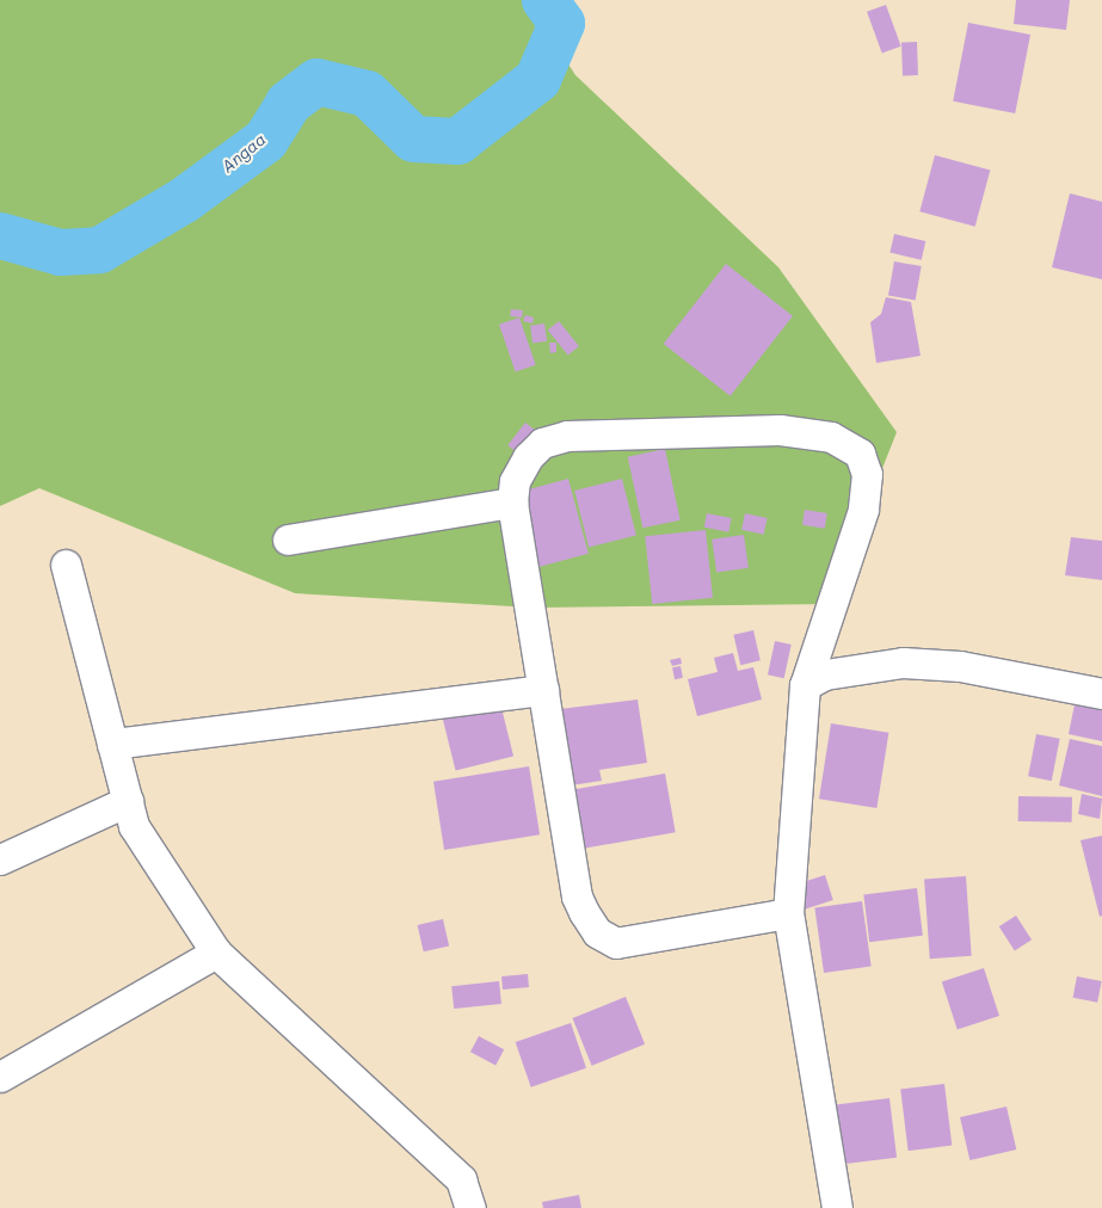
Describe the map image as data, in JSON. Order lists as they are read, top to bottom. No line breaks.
{"water":["Angaa"]}
